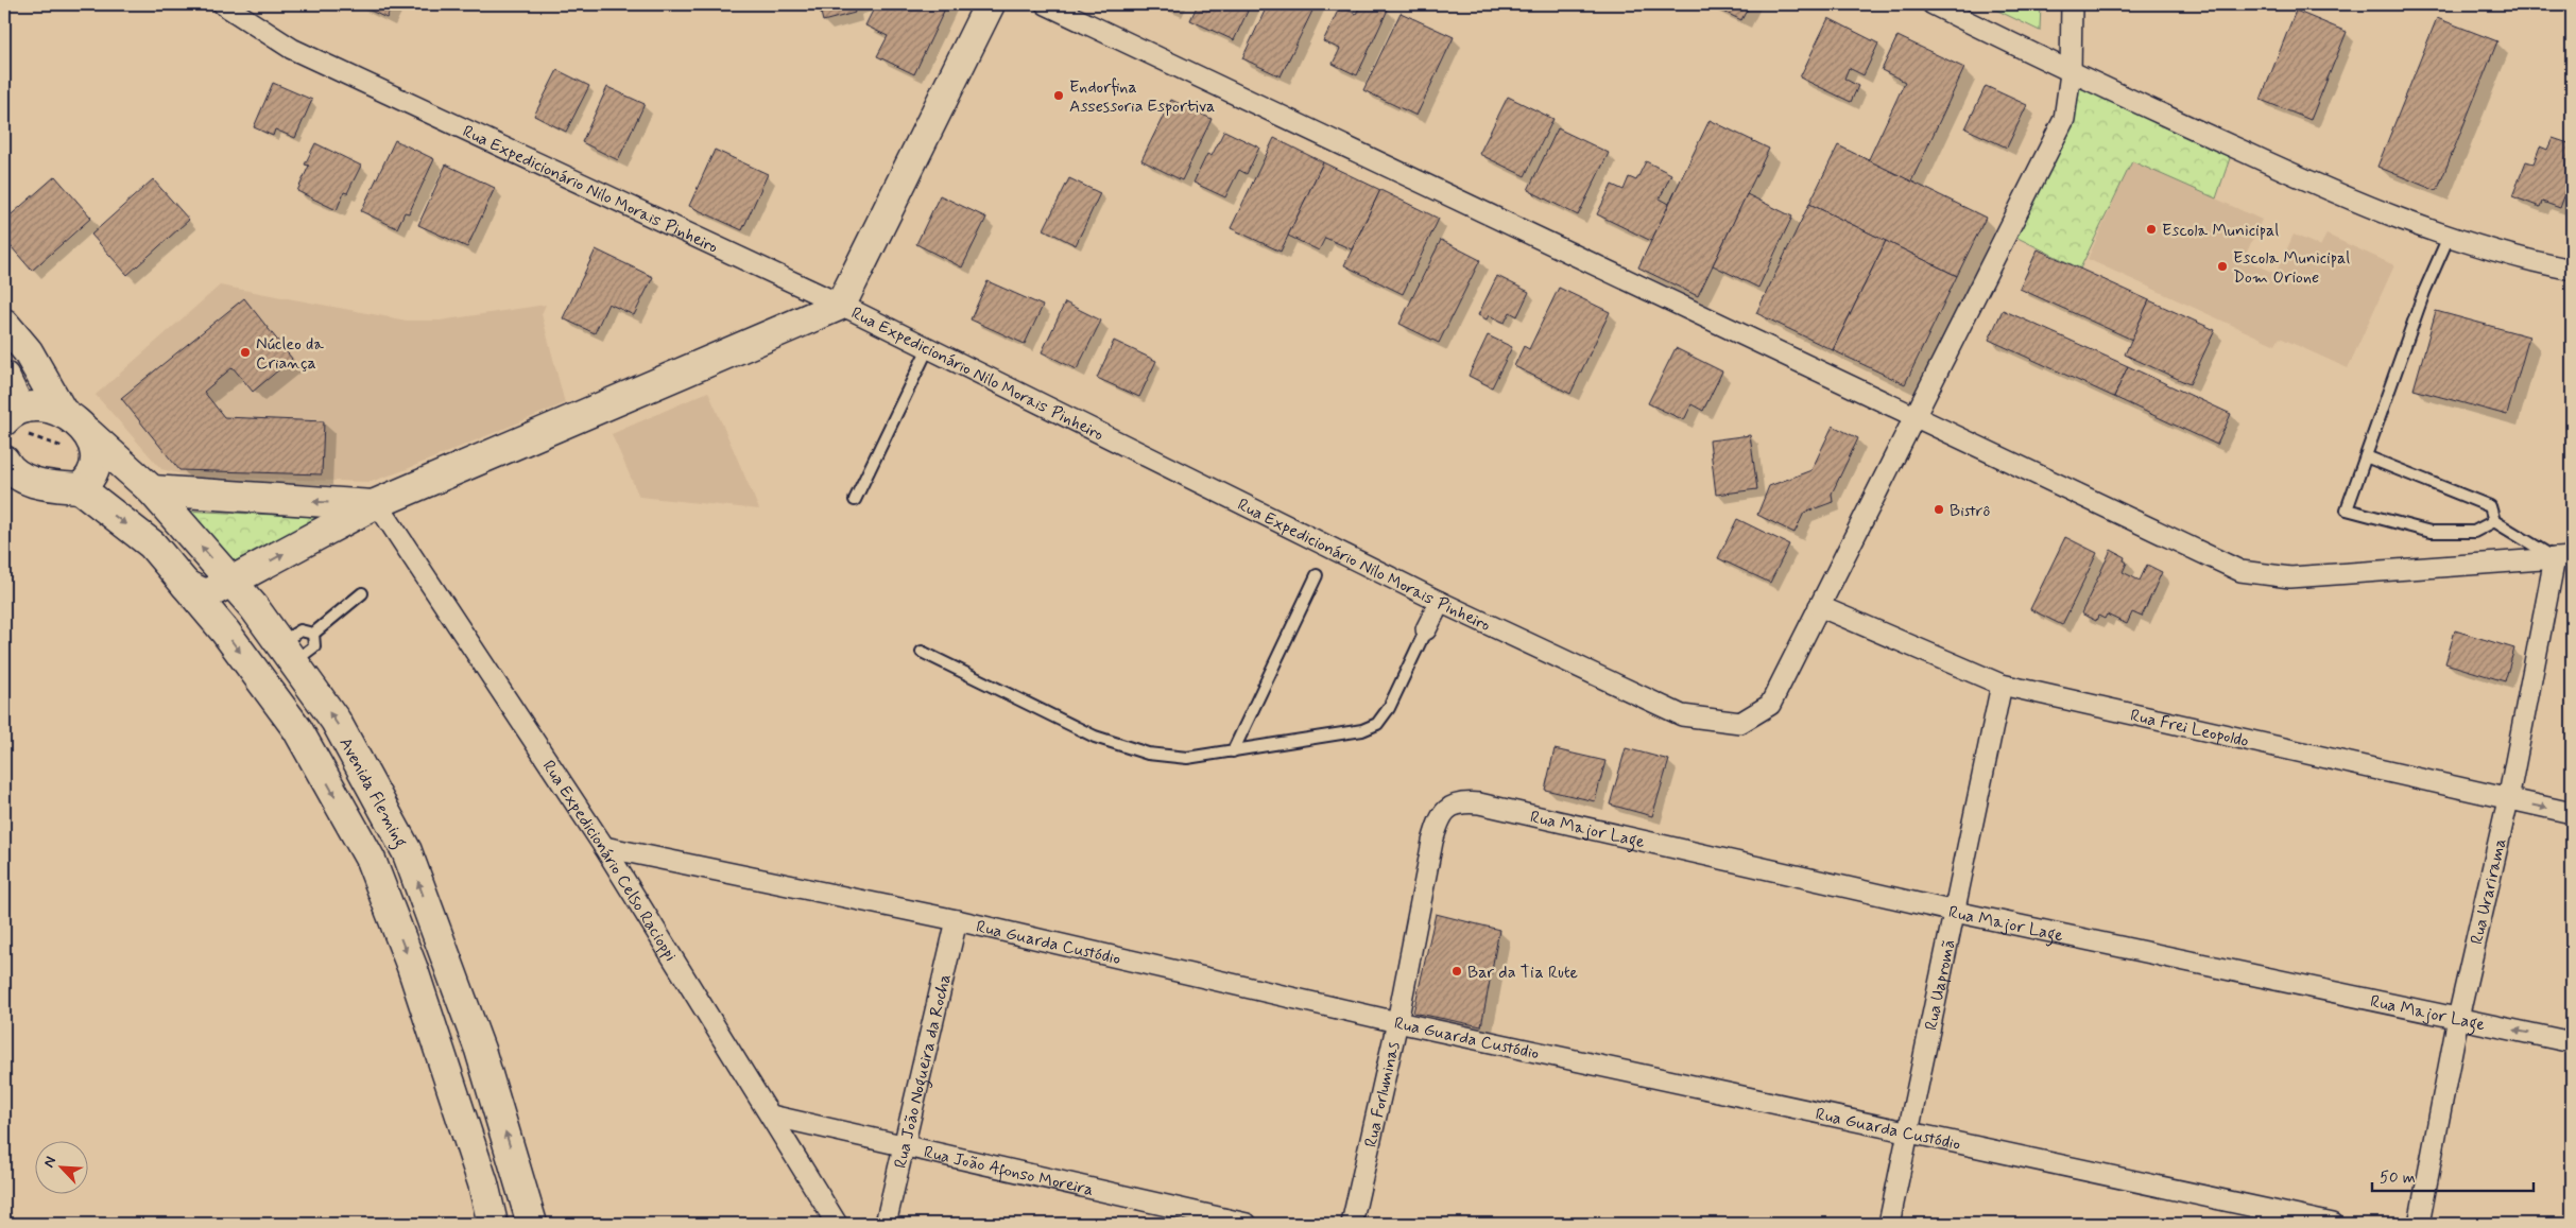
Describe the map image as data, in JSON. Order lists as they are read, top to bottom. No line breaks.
{"streets":{"street":["Rua Expedicionário Nilo Morais Pinheiro","Rua Frei Leopoldo","Avenida Fleming","Rua Major Lage","Rua Expedicionário Celso Racioppi","Rua Urarirama","Rua Guarda Custódio","Rua Uapromã","Rua João Nogueira da Rocha","Rua Forluminas","Rua João Afonso Moreira"]},"crossings":[["Rua Expedicionário Nilo Morais Pinheiro","Rua Frei Leopoldo"],["Rua Frei Leopoldo","Rua Urarirama"],["Rua Frei Leopoldo","Rua Uapromã"],["Rua Major Lage","Rua Urarirama"],["Rua Major Lage","Rua Uapromã"],["Rua Major Lage","Rua Forluminas"],["Rua Expedicionário Celso Racioppi","Rua Guarda Custódio"],["Rua Expedicionário Celso Racioppi","Rua João Afonso Moreira"],["Rua Guarda Custódio","Rua Uapromã"],["Rua Guarda Custódio","Rua João Nogueira da Rocha"],["Rua Guarda Custódio","Rua Forluminas"],["Rua João Nogueira da Rocha","Rua João Afonso Moreira"]],"places":["Endorfina Assessoria Esportiva","Escola Municipal","Escola Municipal Dom Orione","Núcleo da Criança","Bistrô","Bar da Tia Rute"],"scale_bar":"50 m","north":"top left"}
